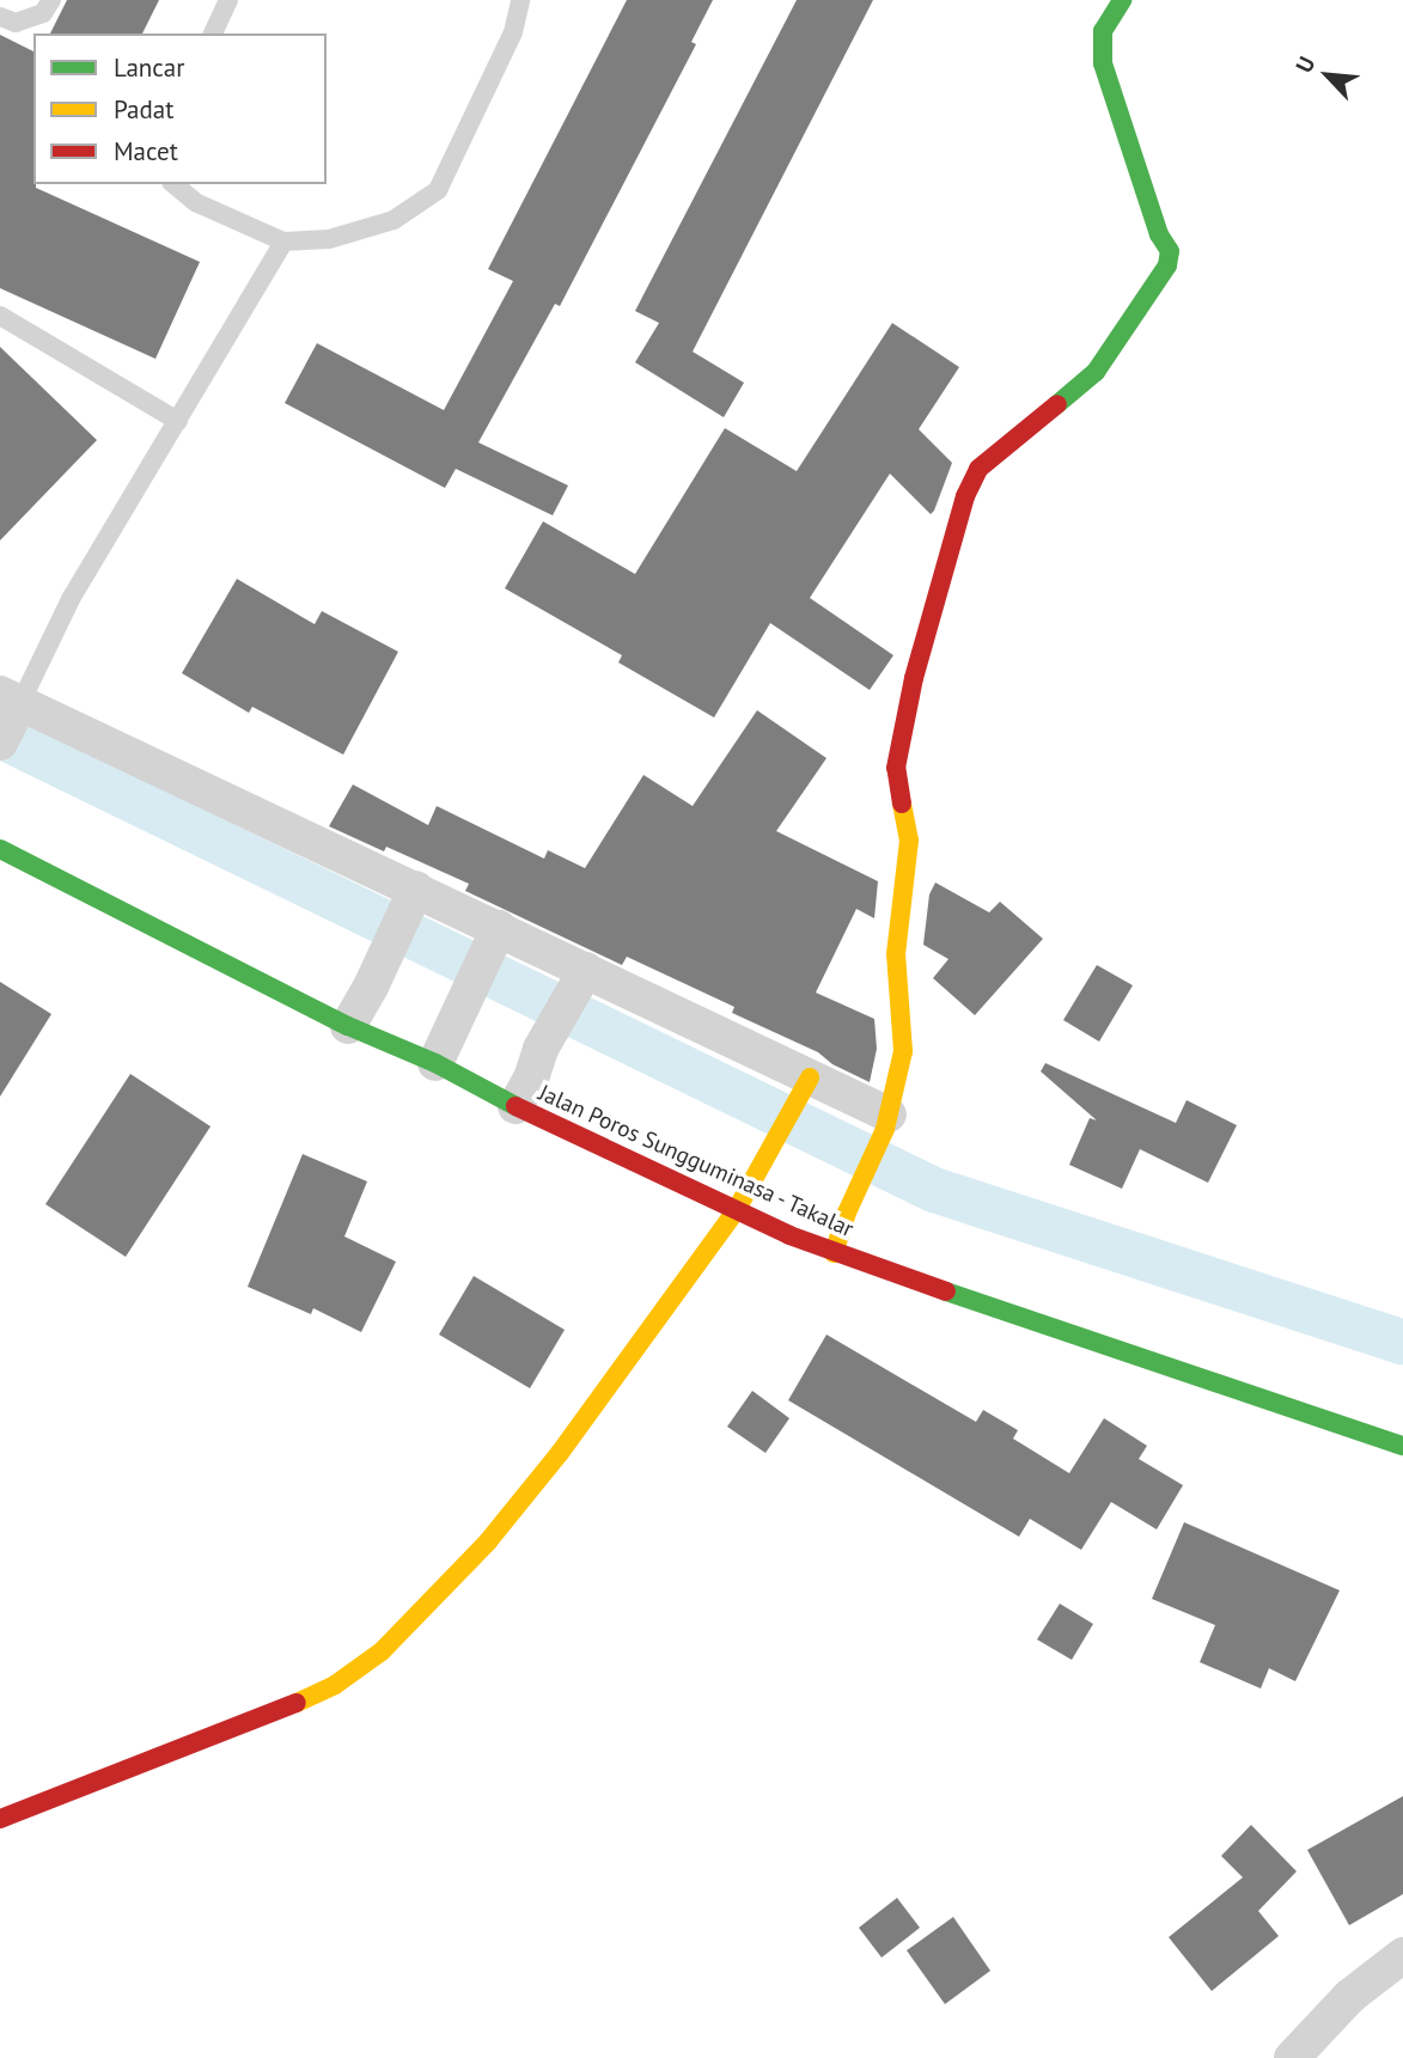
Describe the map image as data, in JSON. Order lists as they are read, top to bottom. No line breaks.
{"streets":{"main road":["Jalan Poros Sungguminasa - Takalar"]},"legend":["Lancar","Padat","Macet"],"north":"top left"}
